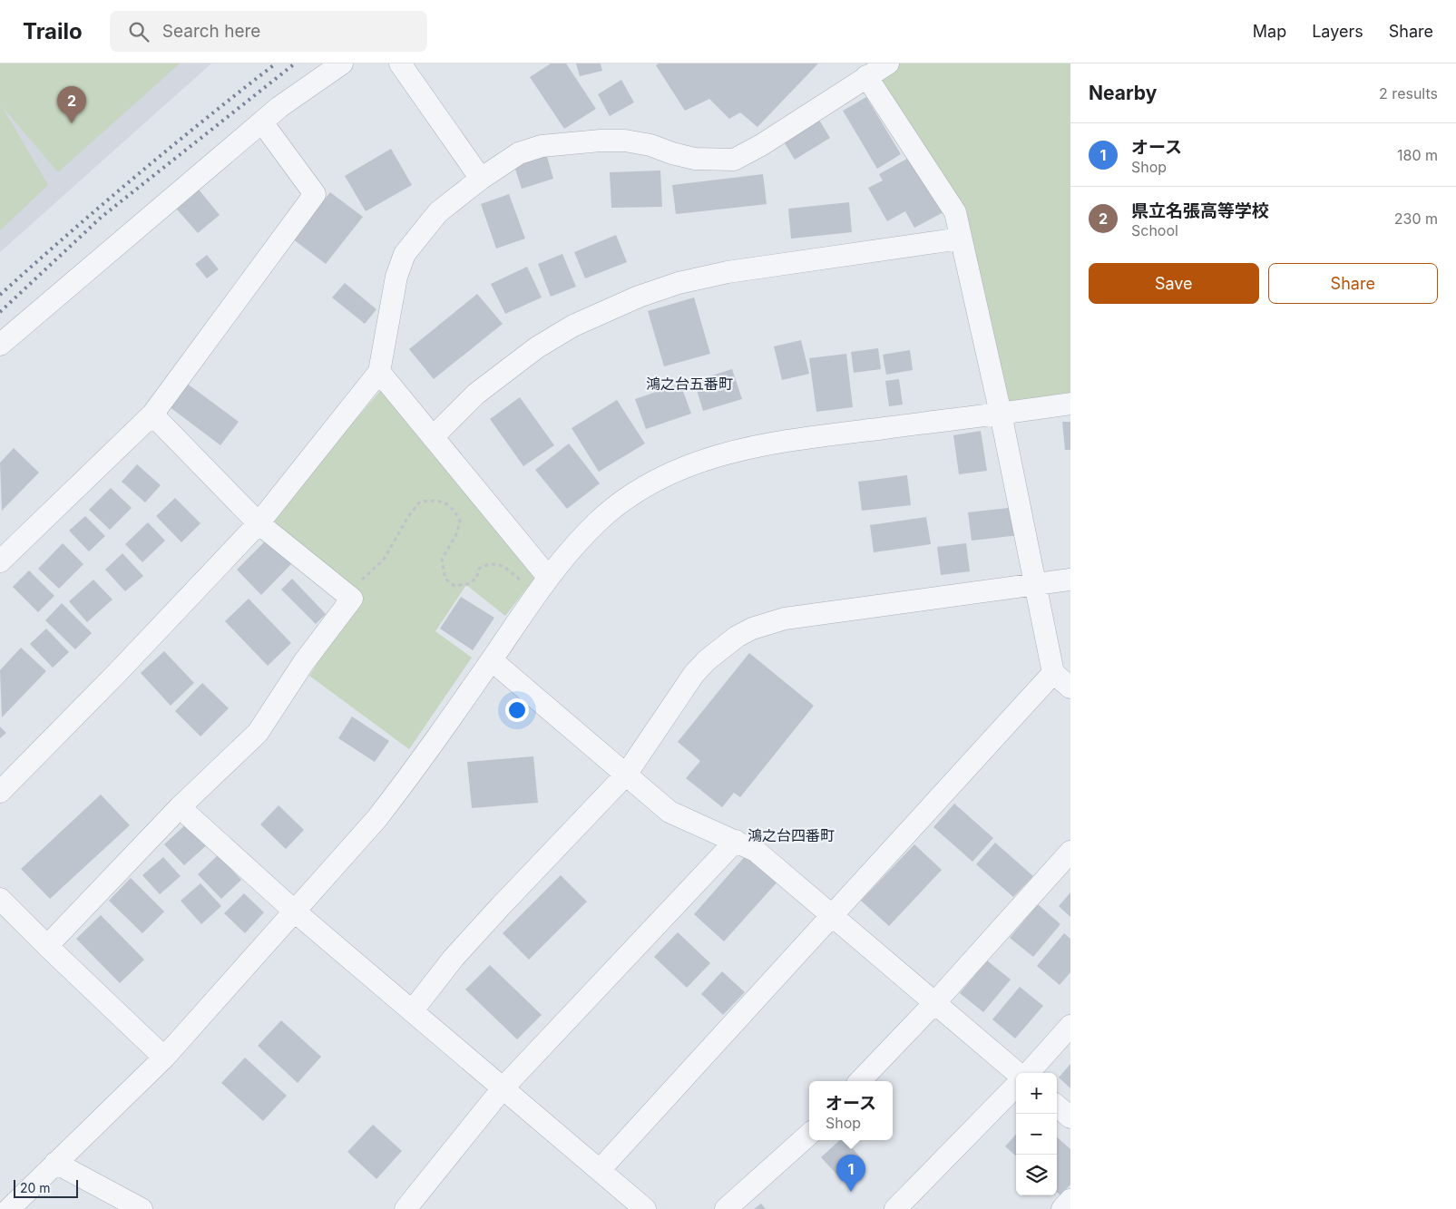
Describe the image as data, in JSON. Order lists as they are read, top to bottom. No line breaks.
{"districts":["鴻之台五番町","鴻之台四番町"],"scale_bar":"20 m","page":{"header":"Trailo","search":"Search here","nav":["Map","Layers","Share"],"heading":["Nearby","2 results"],"pins":["2","1"],"list":[{"mark":"1","name":"オース","note":"Shop","value":"180 m"},{"mark":"2","name":"県立名張高等学校","note":"School","value":"230 m"}],"buttons":["Save","Share"],"map_buttons":["+","−"],"popup":["オース","Shop"],"scale":"20 m"}}
